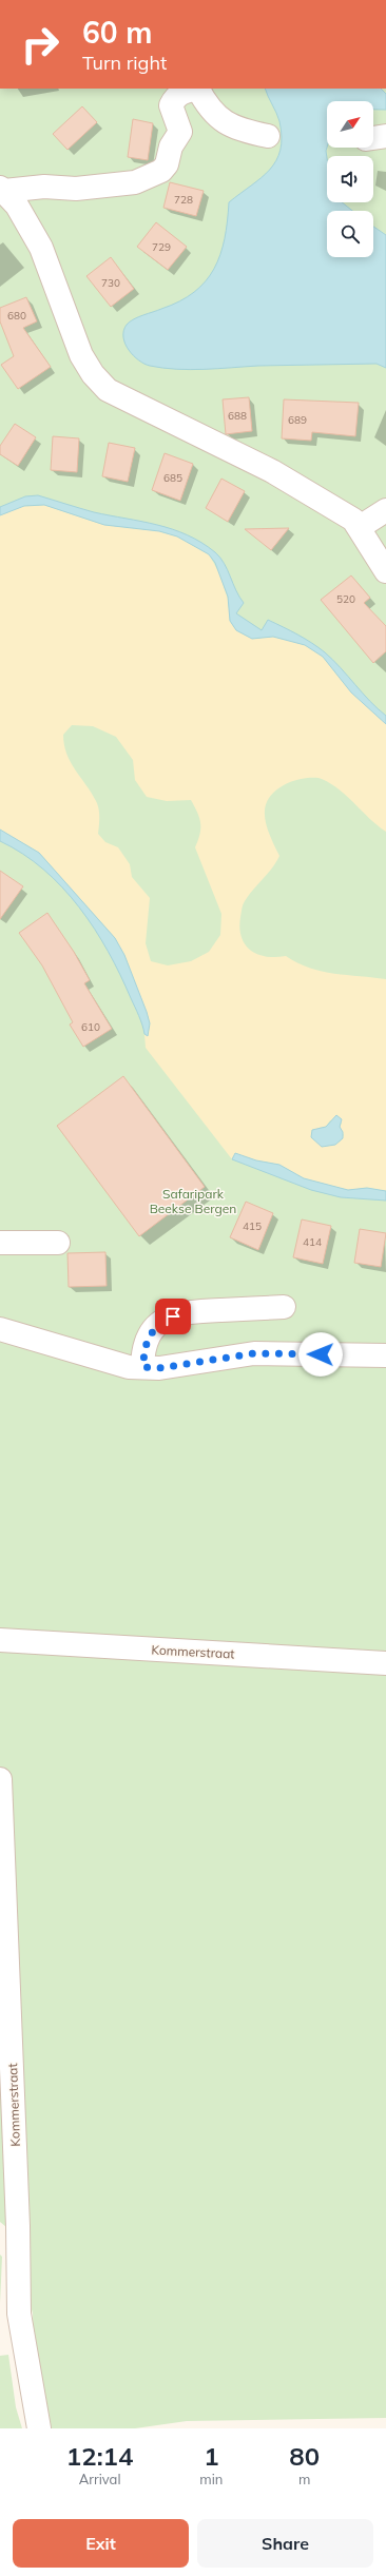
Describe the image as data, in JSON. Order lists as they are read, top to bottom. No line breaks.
{"streets":{"street":["Kommerstraat"]},"parks":["Safaripark Beekse Bergen"],"house_numbers":["728","729","730","680","688","689","685","520","610","415","414"],"north":"top right","page":{"turn":["60 m","Turn right"],"eta":["12:14","Arrival","1","min","80","m"],"buttons":["Exit","Share"]}}
